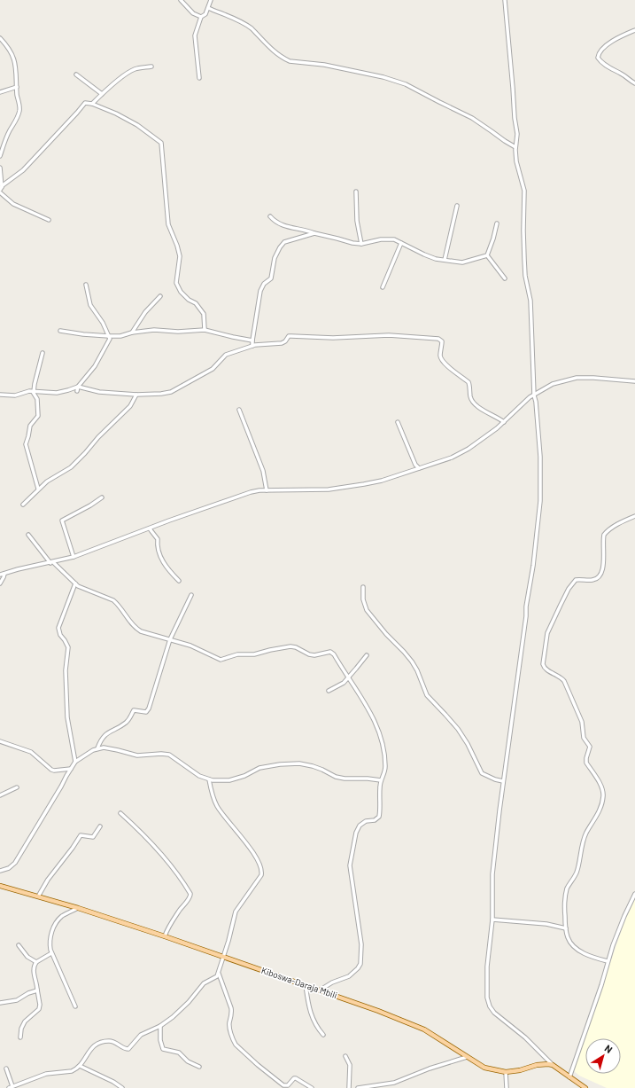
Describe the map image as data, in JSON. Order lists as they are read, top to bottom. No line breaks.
{"streets":{"main road":["Kiboswa-Daraja Mbili"]},"north":"top right"}
